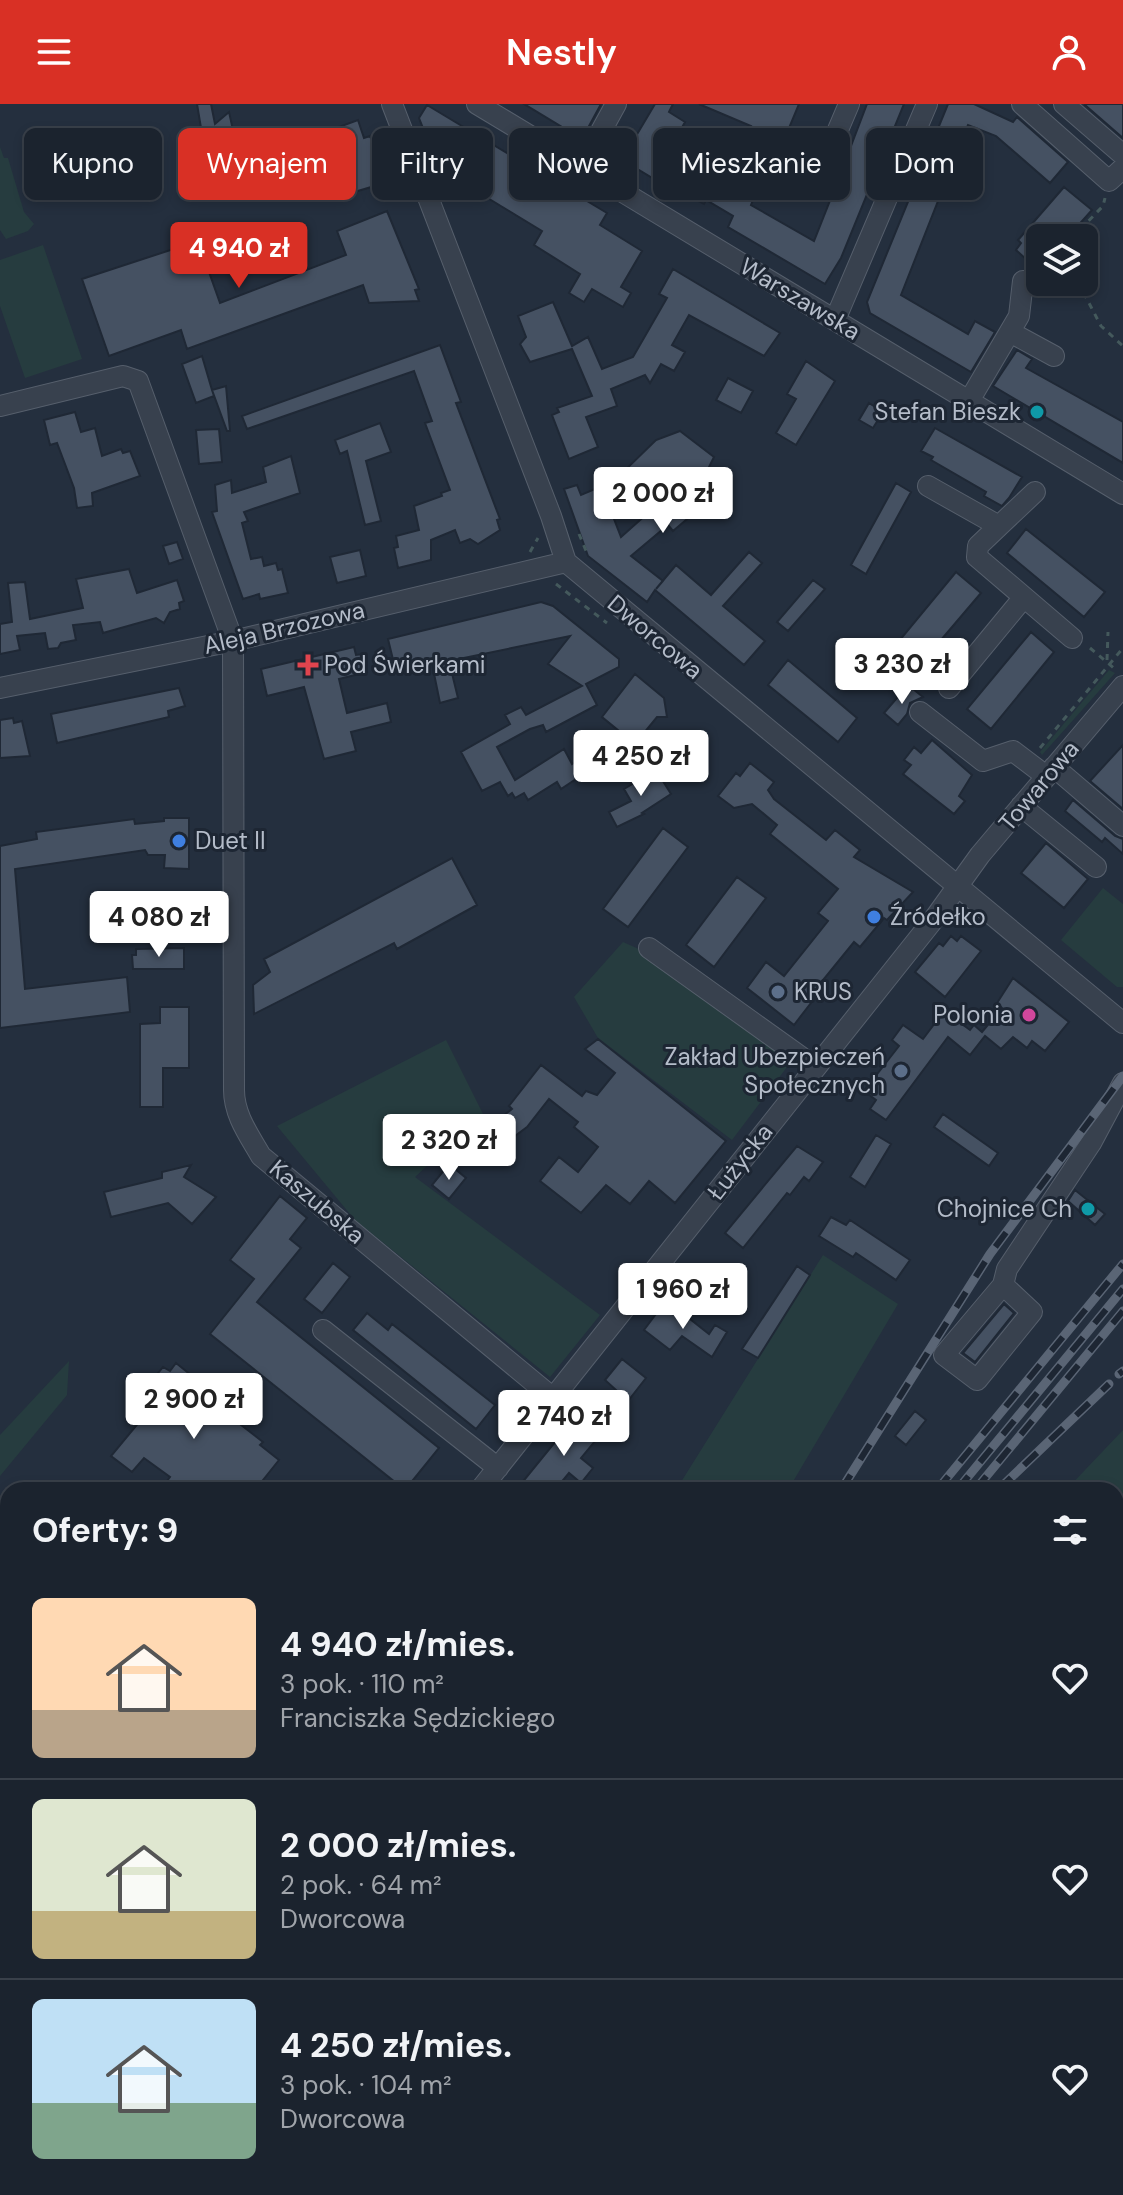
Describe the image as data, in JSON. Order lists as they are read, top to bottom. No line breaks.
{"streets":{"street":["Warszawska","Aleja Brzozowa","Dworcowa","Towarowa","Łużycka","Kaszubska"]},"crossings":[["Aleja Brzozowa","Dworcowa"],["Aleja Brzozowa","Kaszubska"],["Dworcowa","Towarowa"],["Dworcowa","Łużycka"],["Towarowa","Łużycka"],["Łużycka","Kaszubska"]],"places":{"other":["Stefan Bieszk","Duet II","Źródełko","KRUS","Polonia","Zakład Ubezpieczeń Społecznych","Chojnice Ch"],"health":["Pod Świerkami"]},"page":{"header":"Nestly","chip":["Kupno","Wynajem","Filtry","Nowe","Mieszkanie","Dom"],"price":["4 940 zł","2 000 zł","3 230 zł","4 250 zł","4 080 zł","2 320 zł","1 960 zł","2 900 zł","2 740 zł"],"heading":"Oferty: 9","list":[{"name":"4 940 zł/mies.","note":"3 pok. · 110 m² · Franciszka Sędzickiego"},{"name":"2 000 zł/mies.","note":"2 pok. · 64 m² · Dworcowa"},{"name":"4 250 zł/mies.","note":"3 pok. · 104 m² · Dworcowa"}]}}
